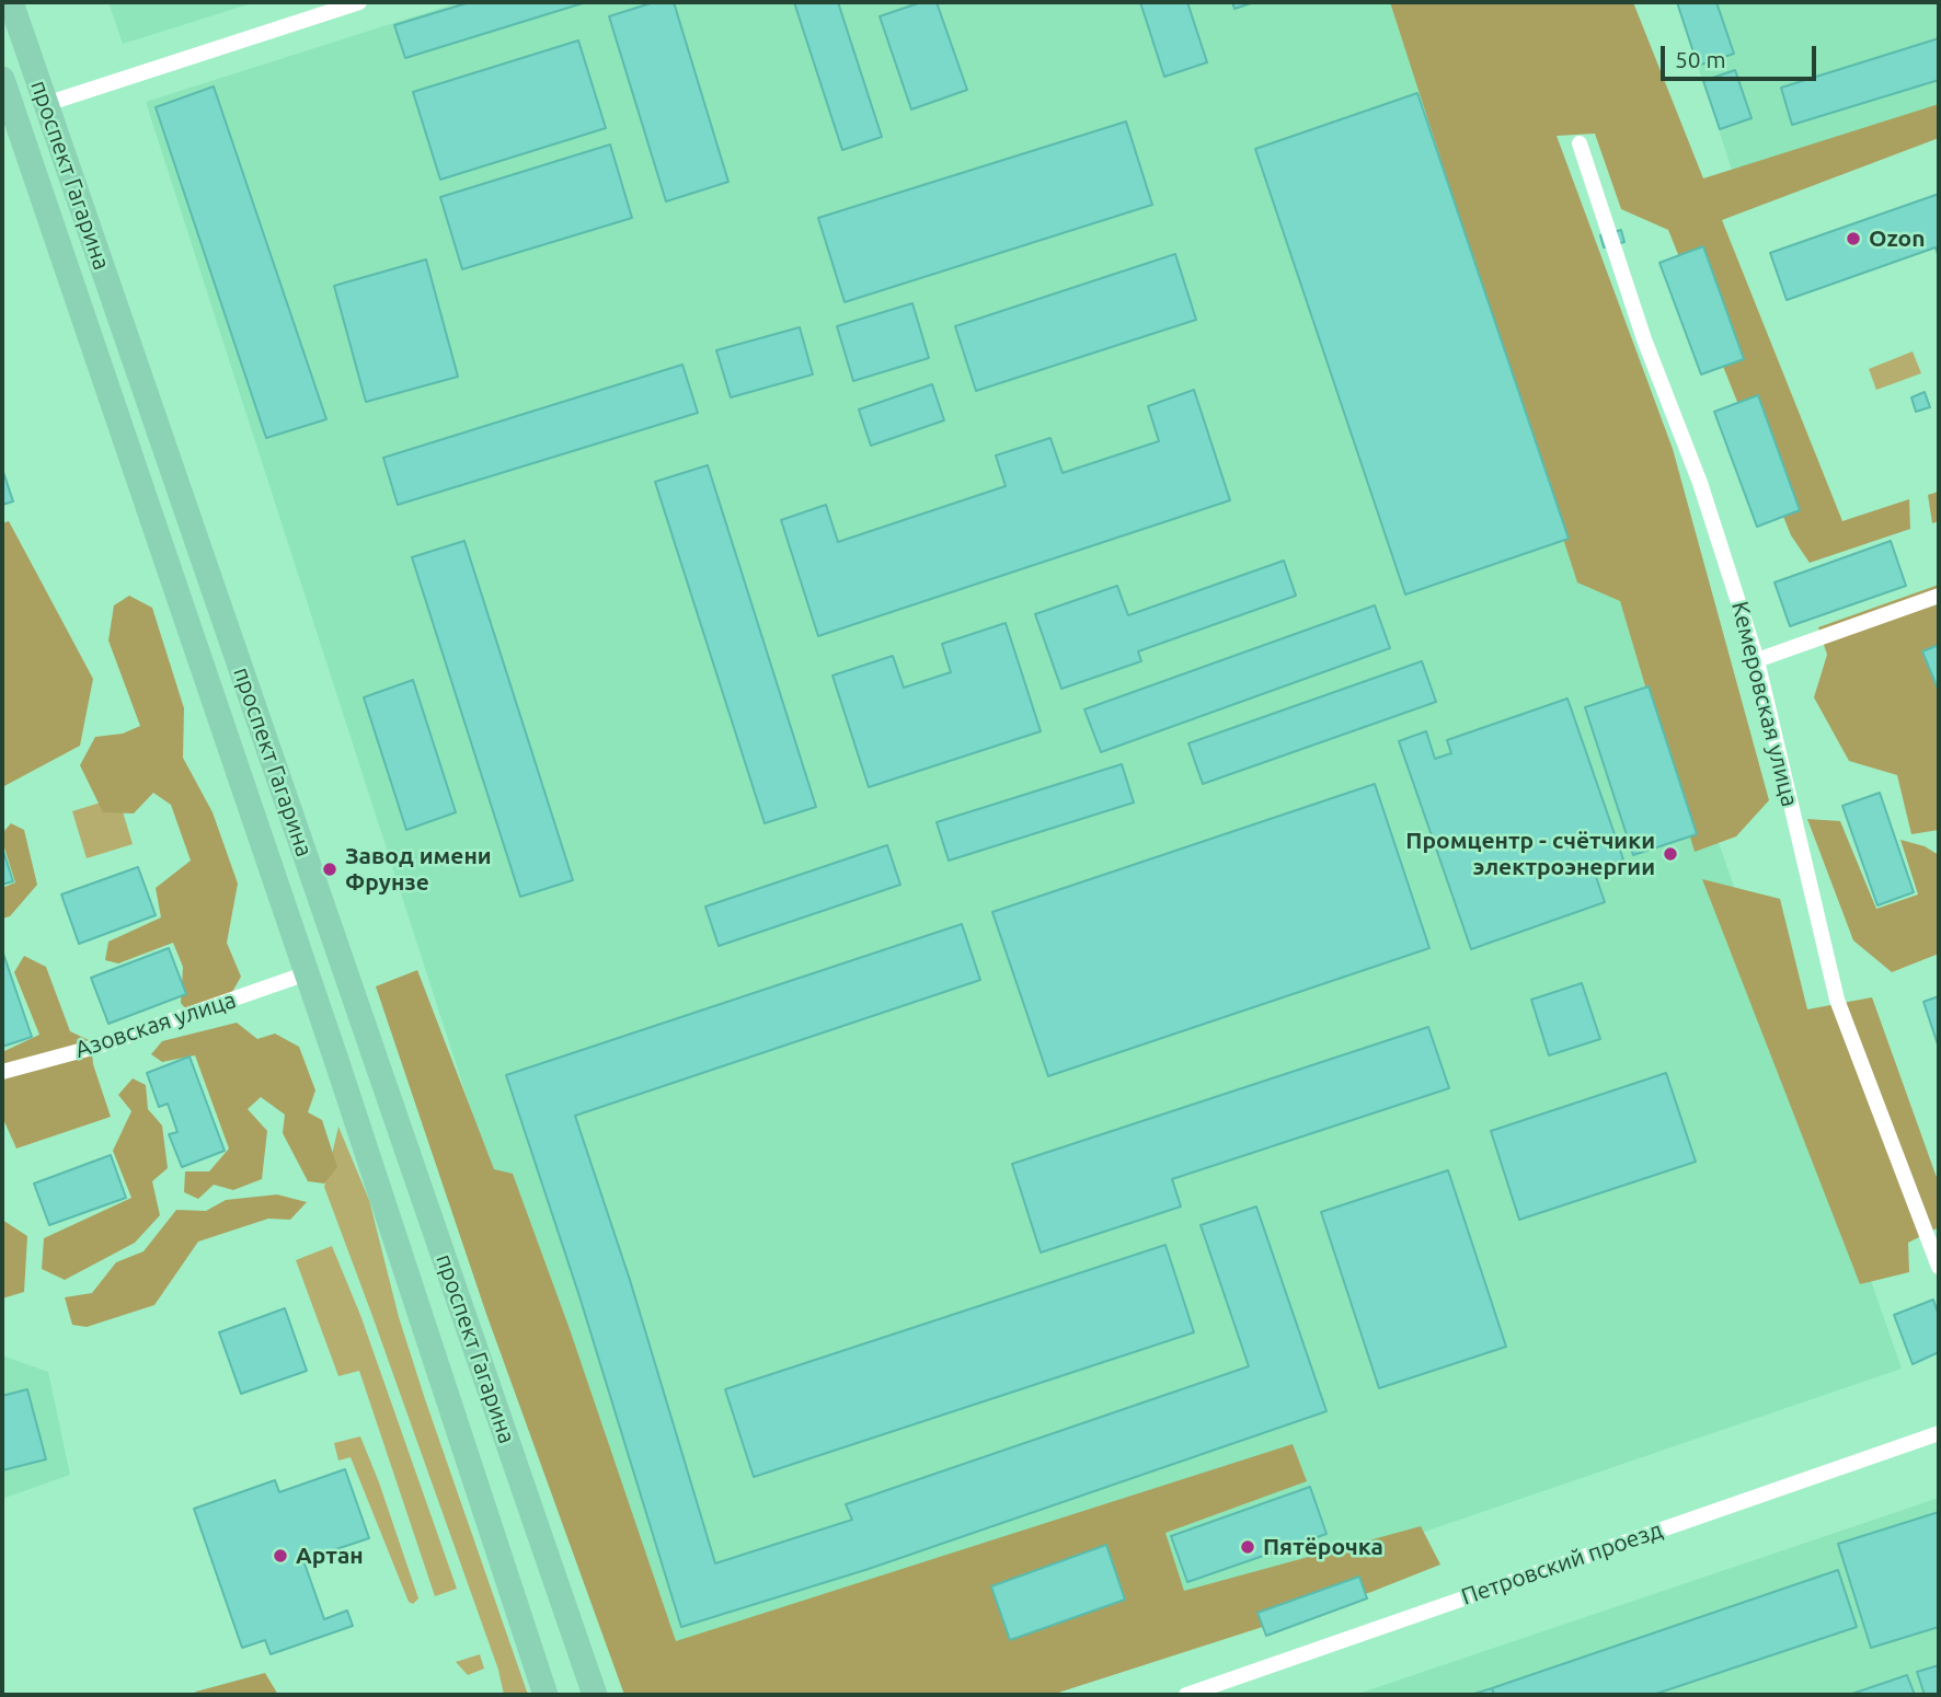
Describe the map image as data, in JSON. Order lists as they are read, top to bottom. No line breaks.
{"streets":{"main road":["проспект Гагарина"],"street":["Кемеровская улица","Азовская улица","Петровский проезд"]},"crossings":[["проспект Гагарина","Азовская улица"]],"places":["Ozon","Промцентр - счётчики электроэнергии","Завод имени Фрунзе","Пятёрочка","Артан"],"scale_bar":"50 m"}
